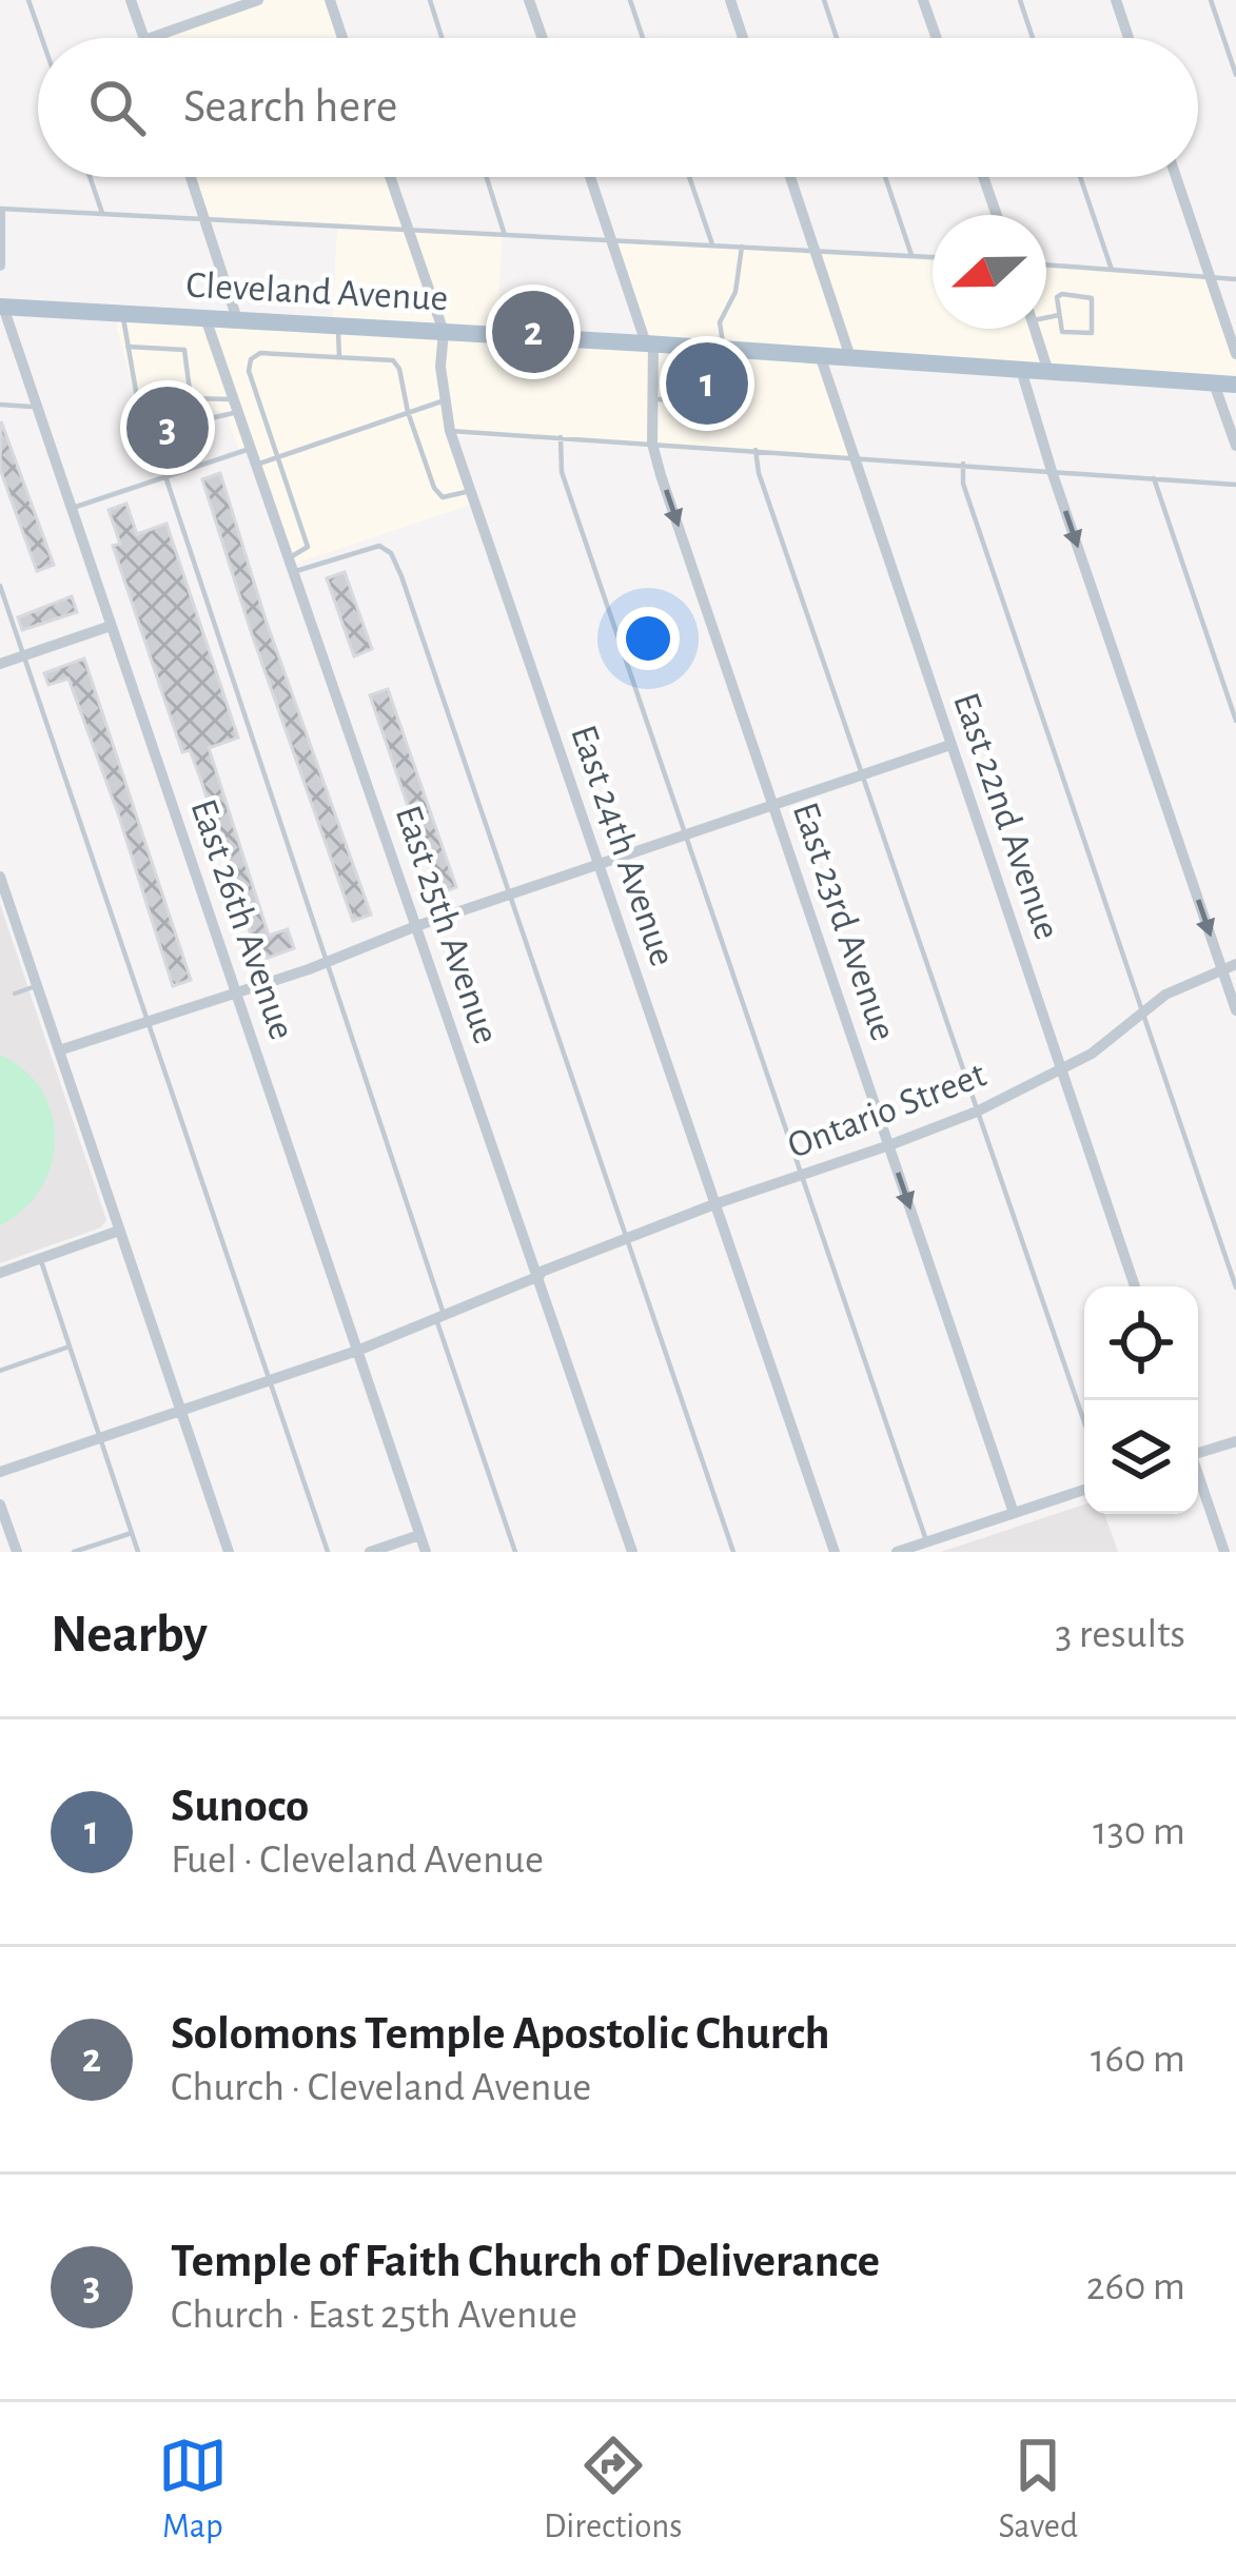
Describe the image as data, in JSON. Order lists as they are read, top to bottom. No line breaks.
{"streets":{"main road":["Cleveland Avenue"],"street":["East 22nd Avenue","East 24th Avenue","East 26th Avenue","East 23rd Avenue","East 25th Avenue","Ontario Street"]},"crossings":[["Cleveland Avenue","East 22nd Avenue"],["Cleveland Avenue","East 24th Avenue"],["Cleveland Avenue","East 26th Avenue"],["Cleveland Avenue","East 23rd Avenue"],["Cleveland Avenue","East 25th Avenue"],["East 22nd Avenue","Ontario Street"],["East 24th Avenue","Ontario Street"],["East 26th Avenue","Ontario Street"],["East 23rd Avenue","Ontario Street"],["East 25th Avenue","Ontario Street"]],"one_way":["East 23rd Avenue"],"north":"left","page":{"search":"Search here","pins":["2","1","3"],"heading":["Nearby","3 results"],"list":[{"mark":"1","name":"Sunoco","note":"Fuel · Cleveland Avenue","value":"130 m"},{"mark":"2","name":"Solomons Temple Apostolic Church","note":"Church · Cleveland Avenue","value":"160 m"},{"mark":"3","name":"Temple of Faith Church of Deliverance","note":"Church · East 25th Avenue","value":"260 m"}],"nav":["Map","Directions","Saved"]}}
